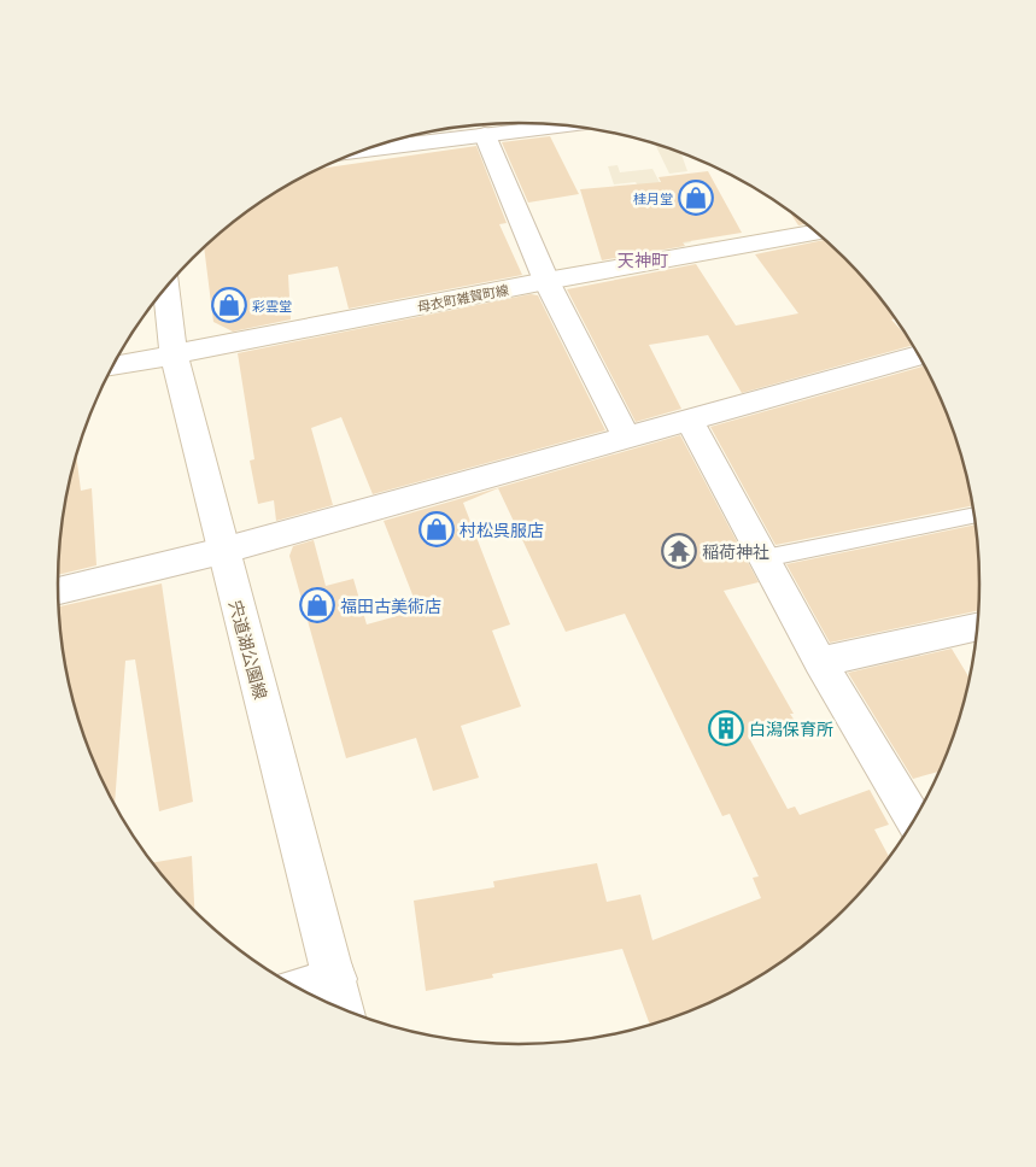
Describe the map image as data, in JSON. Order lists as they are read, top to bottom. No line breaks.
{"streets":{"street":["母衣町雑賀町線","宍道湖公園線"]},"crossings":[["母衣町雑賀町線","宍道湖公園線"]],"districts":["天神町"],"places":{"shop":["桂月堂","彩雲堂","村松呉服店","福田古美術店"],"temple":["稲荷神社"],"building":["白潟保育所"]}}
